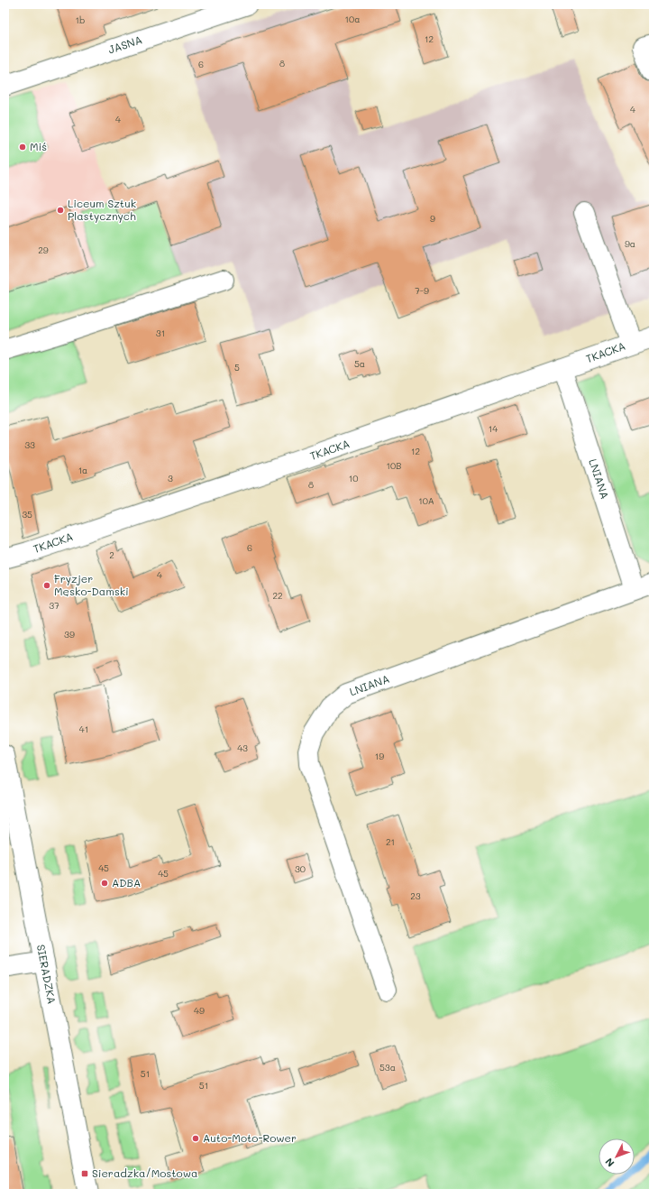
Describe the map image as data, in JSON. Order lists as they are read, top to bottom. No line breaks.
{"streets":{"street":["JASNA","TKACKA","LNIANA","SIERADZKA"]},"crossings":[["TKACKA","LNIANA"]],"places":{"other":["Miś","Liceum Sztuk Plastycznych","Fryzjer Męsko-Damski","ADBA","Auto-Moto-Rower"],"transit":["Sieradzka/Mostowa"]},"house_numbers":["10a","1b","12","8","6","4","4","9","9a","29","7-9","31","5a","5","14","33","12","10B","1a","3","10","8","10A","35","6","2","4","22","37","39","41","43","19","21","45","30","45","23","49","53a","51","51"],"north":"bottom left"}
